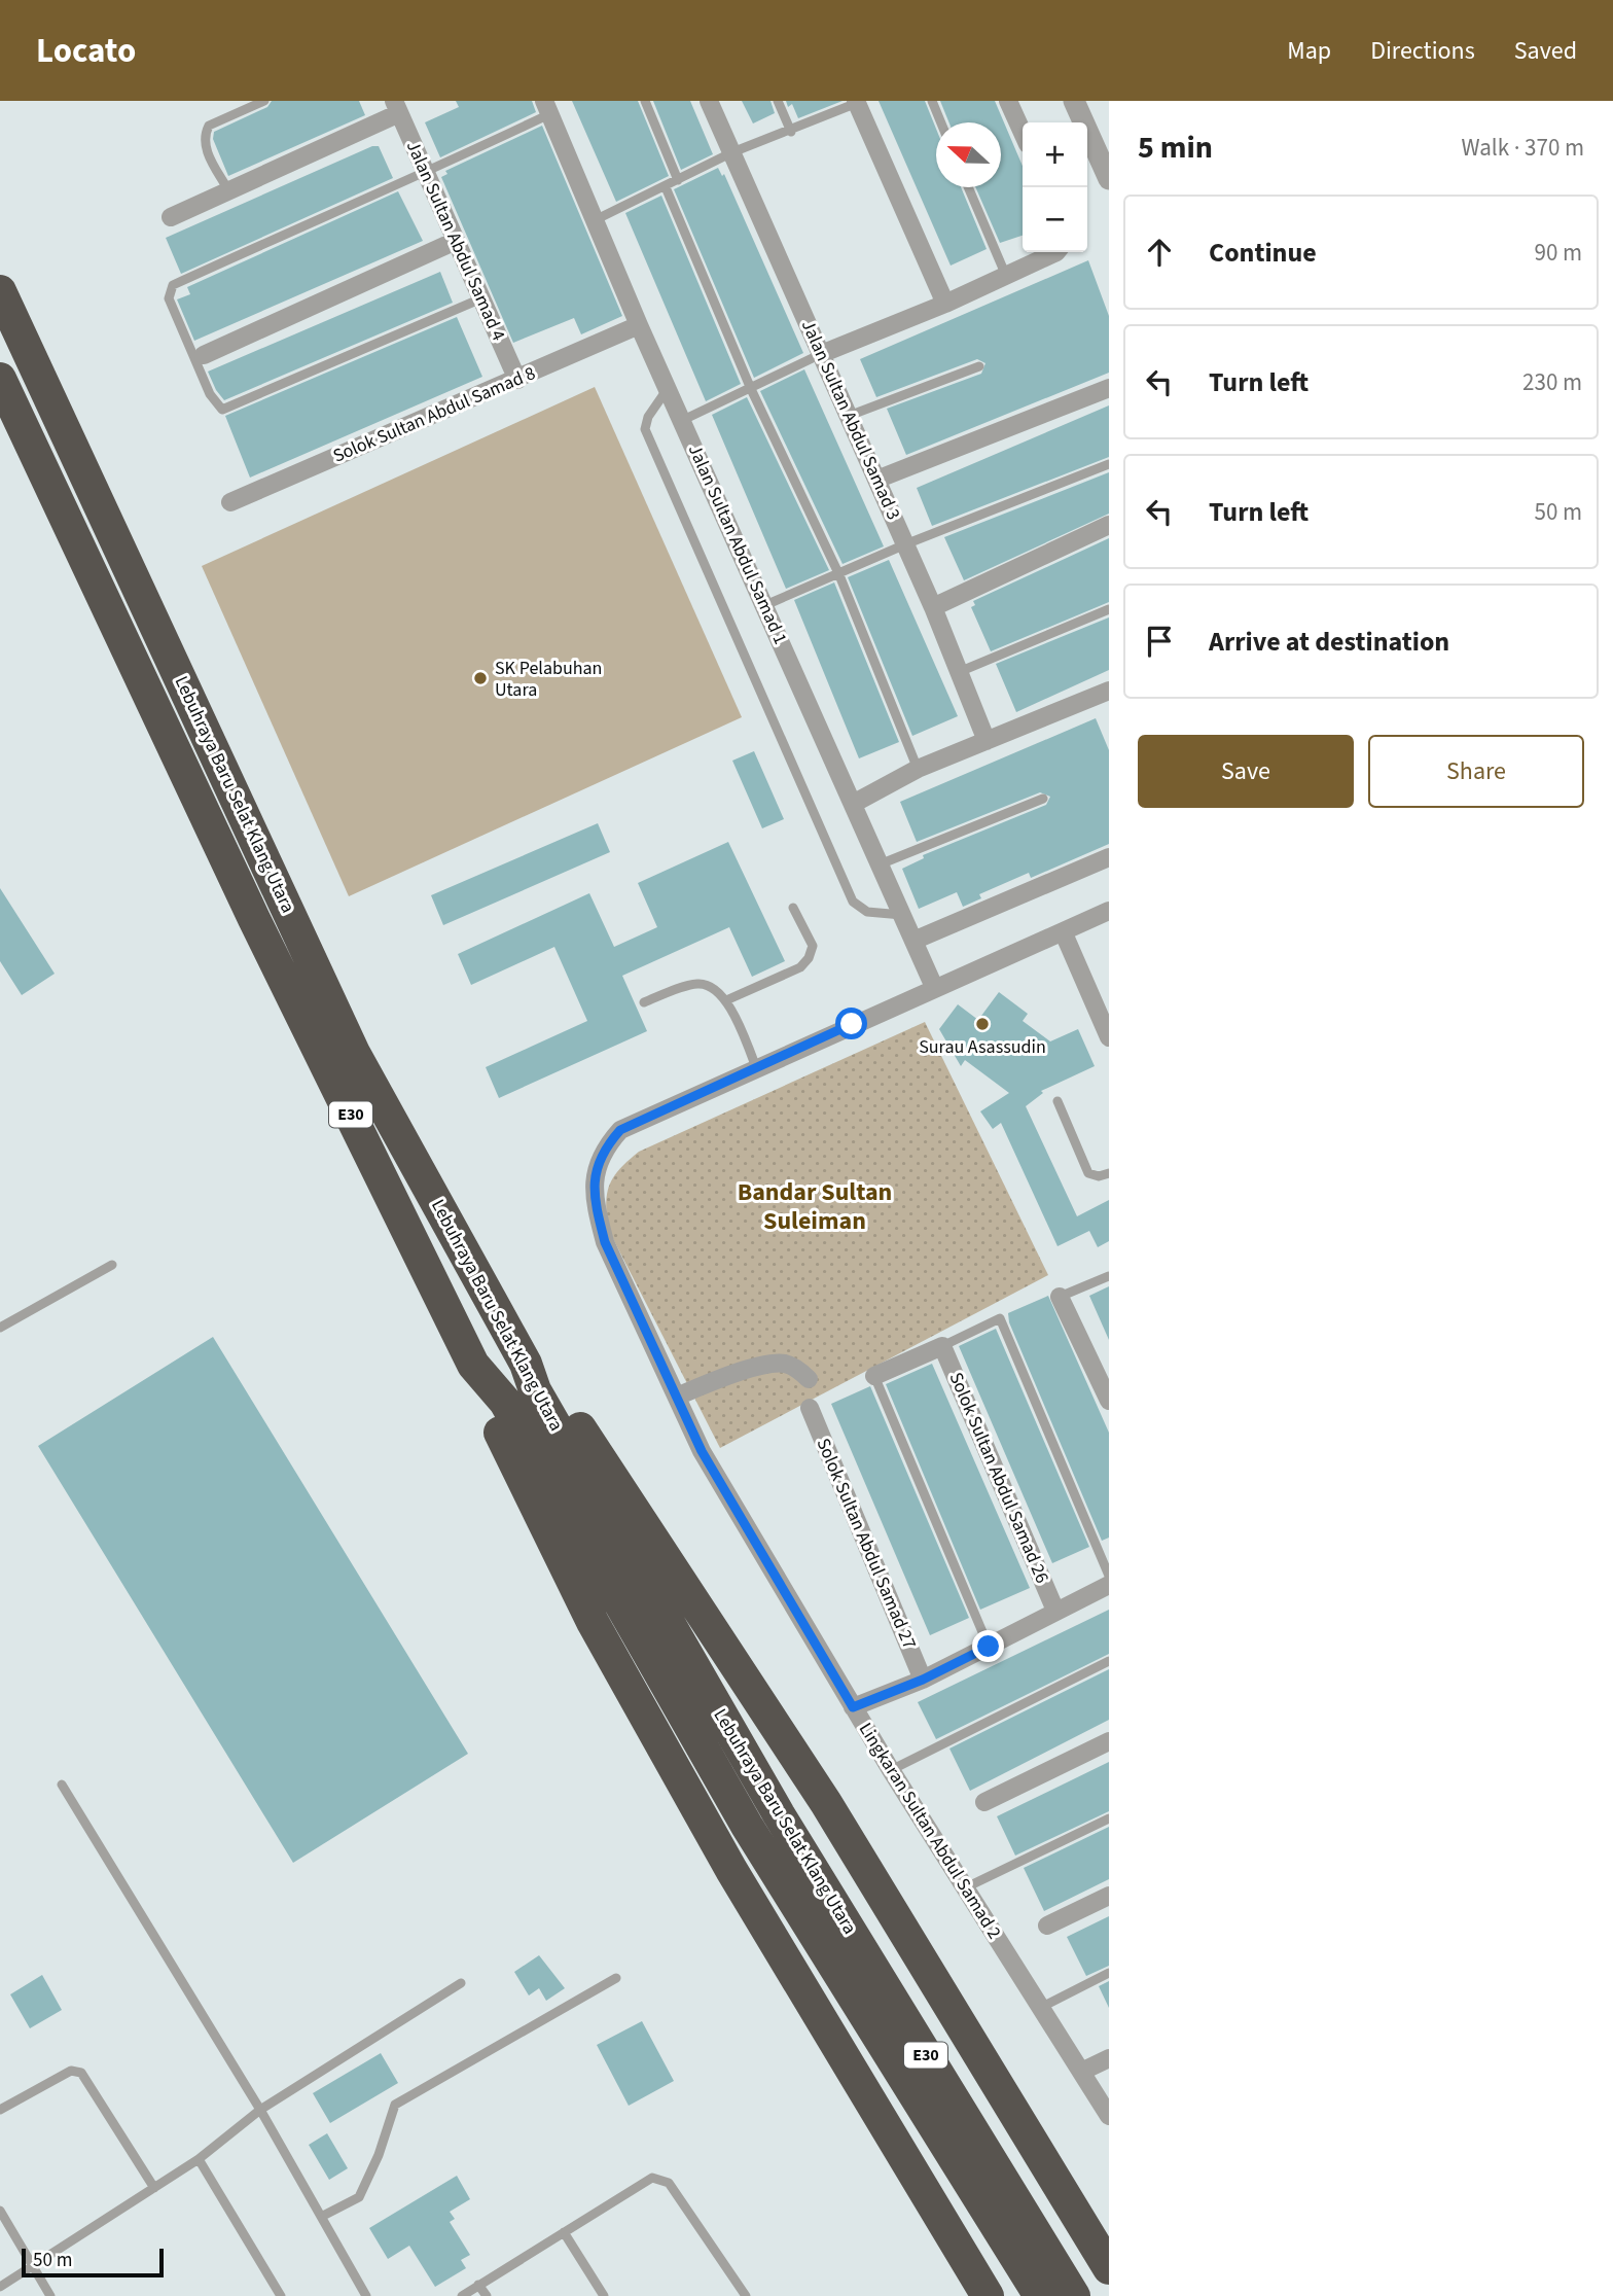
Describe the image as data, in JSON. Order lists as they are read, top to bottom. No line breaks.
{"streets":{"highway":["Lebuhraya Baru Selat Klang Utara","E30"],"street":["Jalan Sultan Abdul Samad 4","Solok Sultan Abdul Samad 8","Jalan Sultan Abdul Samad 3","Jalan Sultan Abdul Samad 1","Solok Sultan Abdul Samad 26","Solok Sultan Abdul Samad 27","Lingkaran Sultan Abdul Samad 2"]},"crossings":[["Jalan Sultan Abdul Samad 4","Solok Sultan Abdul Samad 8"],["Solok Sultan Abdul Samad 8","Jalan Sultan Abdul Samad 1"],["Jalan Sultan Abdul Samad 1","Lingkaran Sultan Abdul Samad 2"]],"districts":["Bandar Sultan Suleiman"],"places":["SK Pelabuhan Utara","Surau Asassudin"],"scale_bar":"50 m","north":"left","page":{"header":"Locato","nav":["Map","Directions","Saved"],"heading":["5 min","Walk · 370 m"],"map_buttons":["+","−"],"list":[["Continue","90 m"],["Turn left","230 m"],["Turn left","50 m"],"Arrive at destination"],"buttons":["Save","Share"],"scale":"50 m"}}
